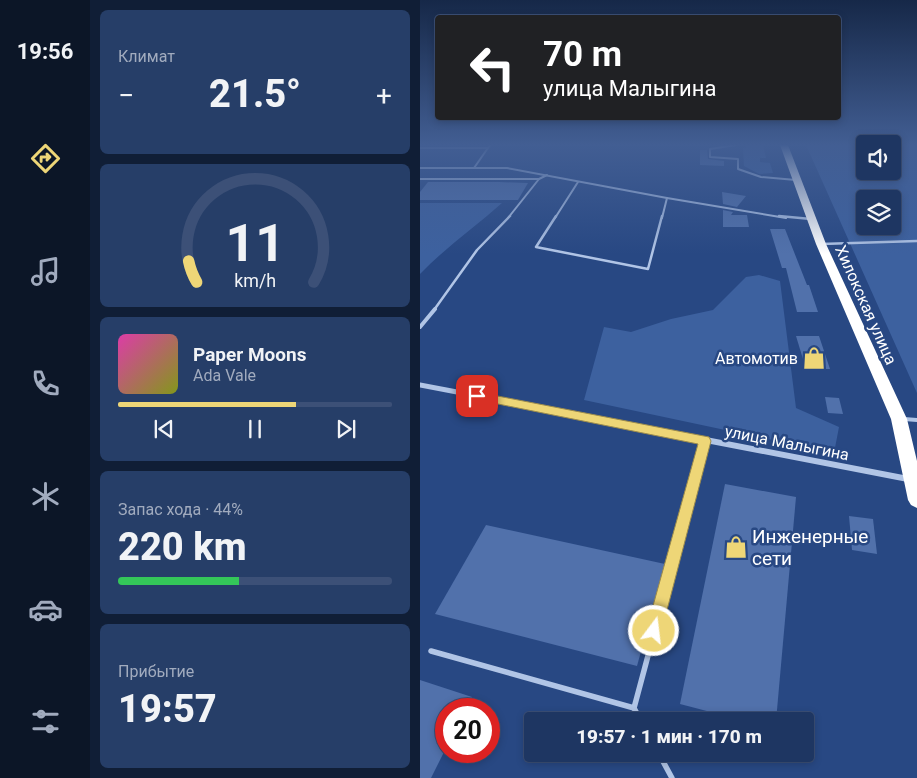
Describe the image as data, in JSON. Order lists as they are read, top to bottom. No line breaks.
{"streets":{"highway":["Хилокская улица"],"street":["улица Малыгина"]},"crossings":[["Хилокская улица","улица Малыгина"]],"places":{"shop":["Автомотив","Инженерные сети"]},"page":{"tabs":"19:56","tile":["Климат",["Запас хода · 44%","220 km"],["Прибытие","19:57"]],"turn":["70 m","улица Малыгина"],"heat":["−","21.5°","+"],"song":["Paper Moons","Ada Vale"],"limit":"20","trip":"19:57 · 1 мин · 170 m","gauge":["11","km/h"]}}
